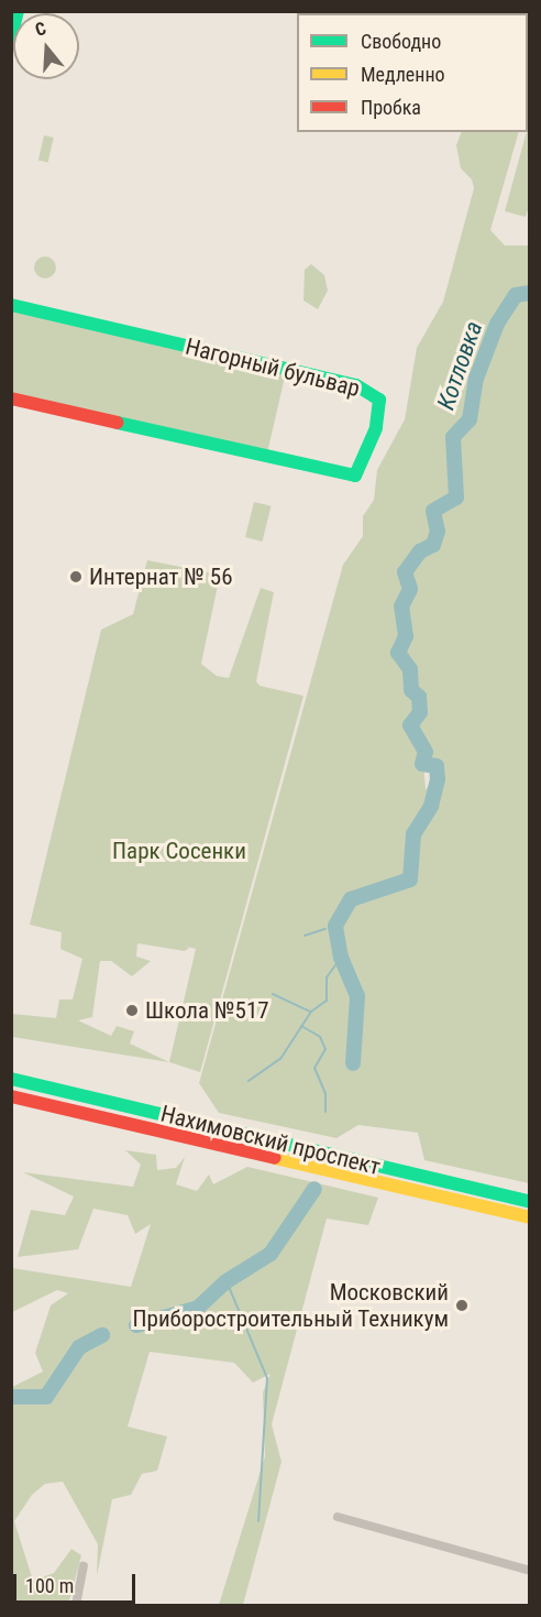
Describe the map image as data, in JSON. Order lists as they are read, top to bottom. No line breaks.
{"streets":{"main road":["Нагорный бульвар","Нахимовский проспект"]},"water":["Котловка"],"parks":["Парк Сосенки"],"places":["Интернат № 56","Школа №517","Московский Приборостроительный Техникум"],"legend":["Свободно","Медленно","Пробка"],"scale_bar":"100 m","north":"top"}
